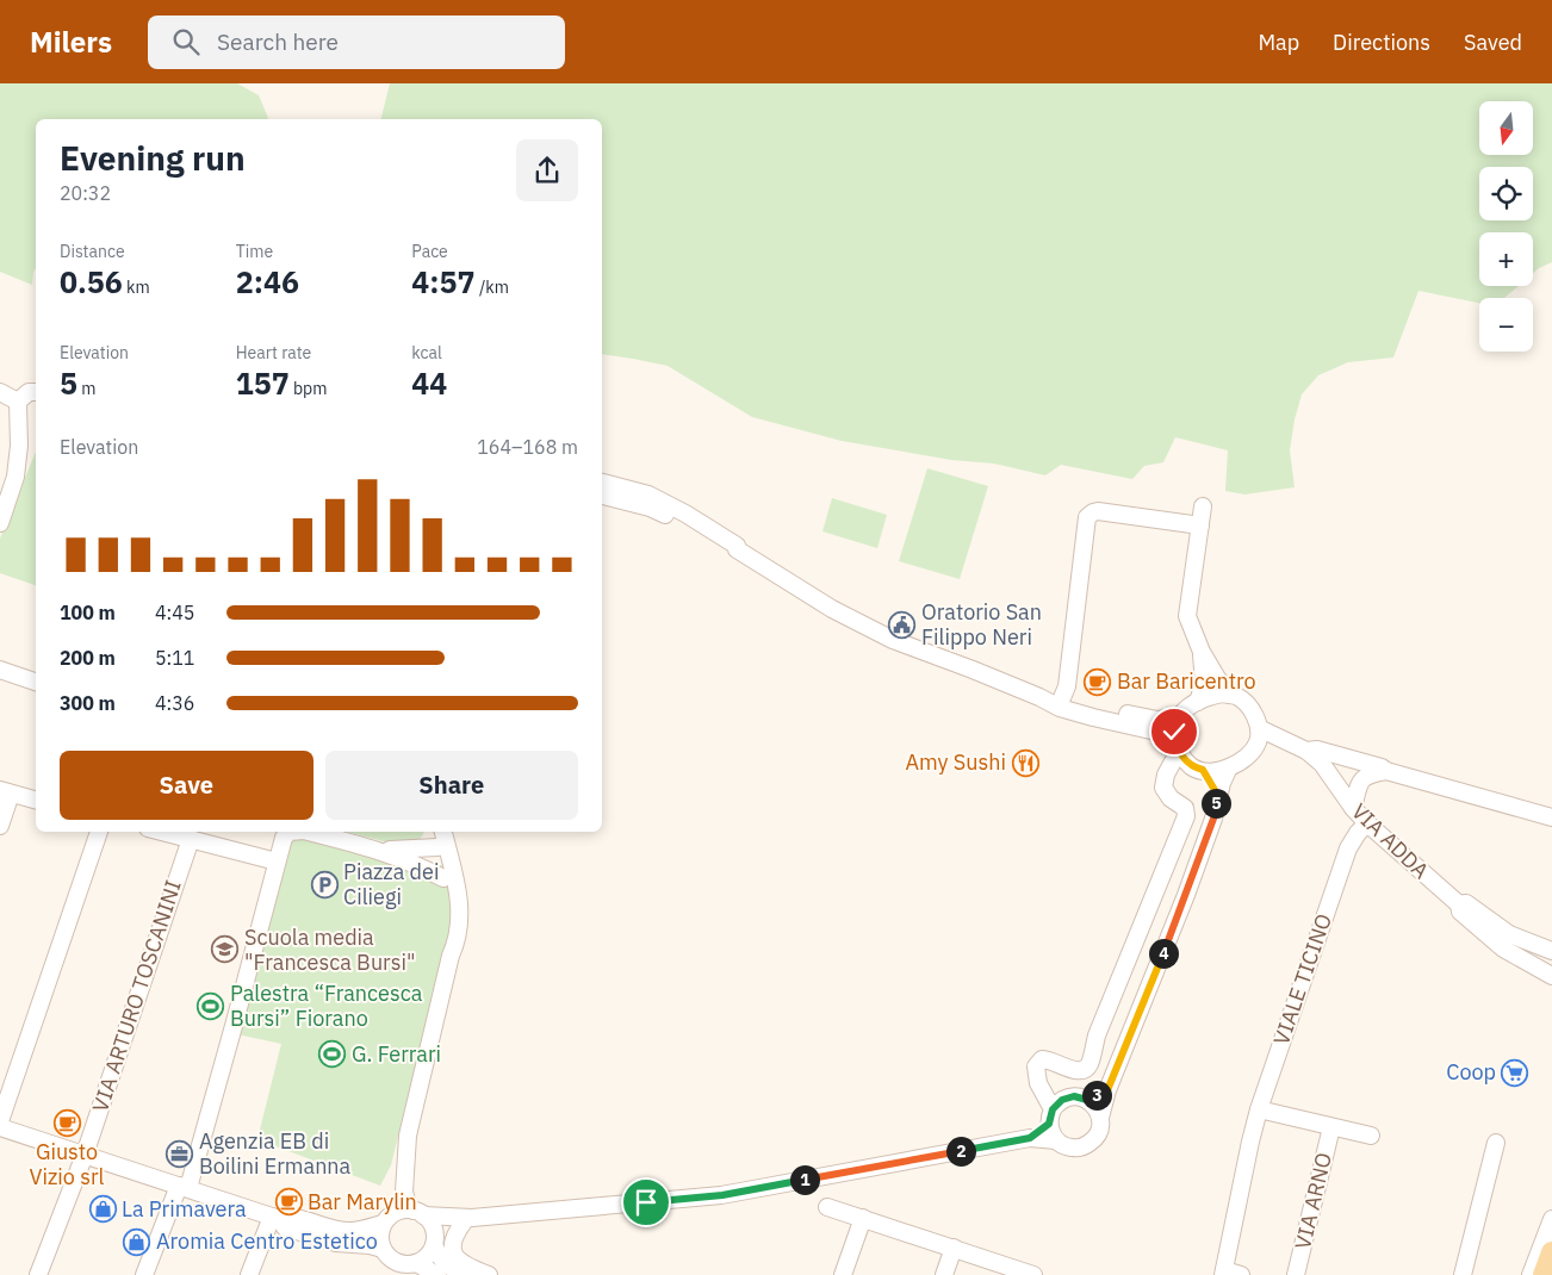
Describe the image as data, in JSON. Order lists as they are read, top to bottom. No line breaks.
{"streets":{"street":["VIA ADDA","VIALE TICINO","VIA ARTURO TOSCANINI","VIA ARNO"]},"crossings":[["VIA ADDA","VIALE TICINO"]],"places":{"public building":["Oratorio San Filippo Neri"],"cafe":["Bar Baricentro","Giusto Vizio srl","Bar Marylin"],"restaurant":["Amy Sushi"],"parking":["Piazza dei Ciliegi"],"school or university":["Scuola media \"Francesca Bursi\""],"sports":["Palestra “Francesca Bursi” Fiorano","G. Ferrari"],"supermarket":["Coop"],"office":["Agenzia EB di Boilini Ermanna"],"shop":["La Primavera","Aromia Centro Estetico"]},"north":"bottom","page":{"header":"Milers","search":"Search here","nav":["Map","Directions","Saved"],"map_buttons":["+","−"],"heading":["Evening run","20:32"],"stats":[["Distance","0.56 km"],["Time","2:46"],["Pace","4:57 /km"],["Elevation","5 m"],["Heart rate","157 bpm"],["kcal","44"]],"chart":["Elevation","164–168 m"],"list":[{"name":"100 m","note":"4:45"},{"name":"200 m","note":"5:11"},{"name":"300 m","note":"4:36"}],"buttons":["Save","Share"],"pins":["5","4","3","2","1"]}}
